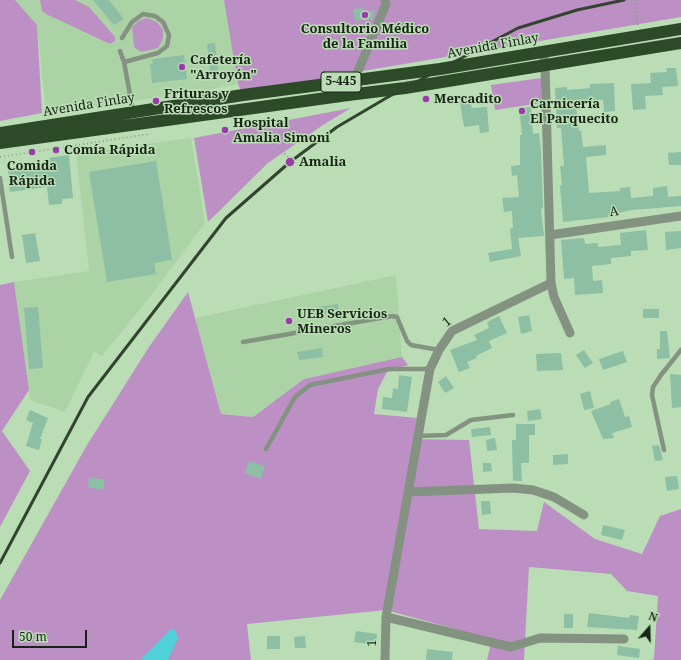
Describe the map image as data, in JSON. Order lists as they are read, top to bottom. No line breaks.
{"streets":{"highway":["Avenida Finlay","5-445"],"street":["A","1"]},"places":["Consultorio Médico de la Familia","Cafetería \"Arroyón\"","Mercadito","Frituras y Refrescos","Carnicería El Parquecito","Hospital Amalia Simoni","Comía Rápida","Comida Rápida","Amalia","UEB Servicios Mineros"],"scale_bar":"50 m","north":"top"}
